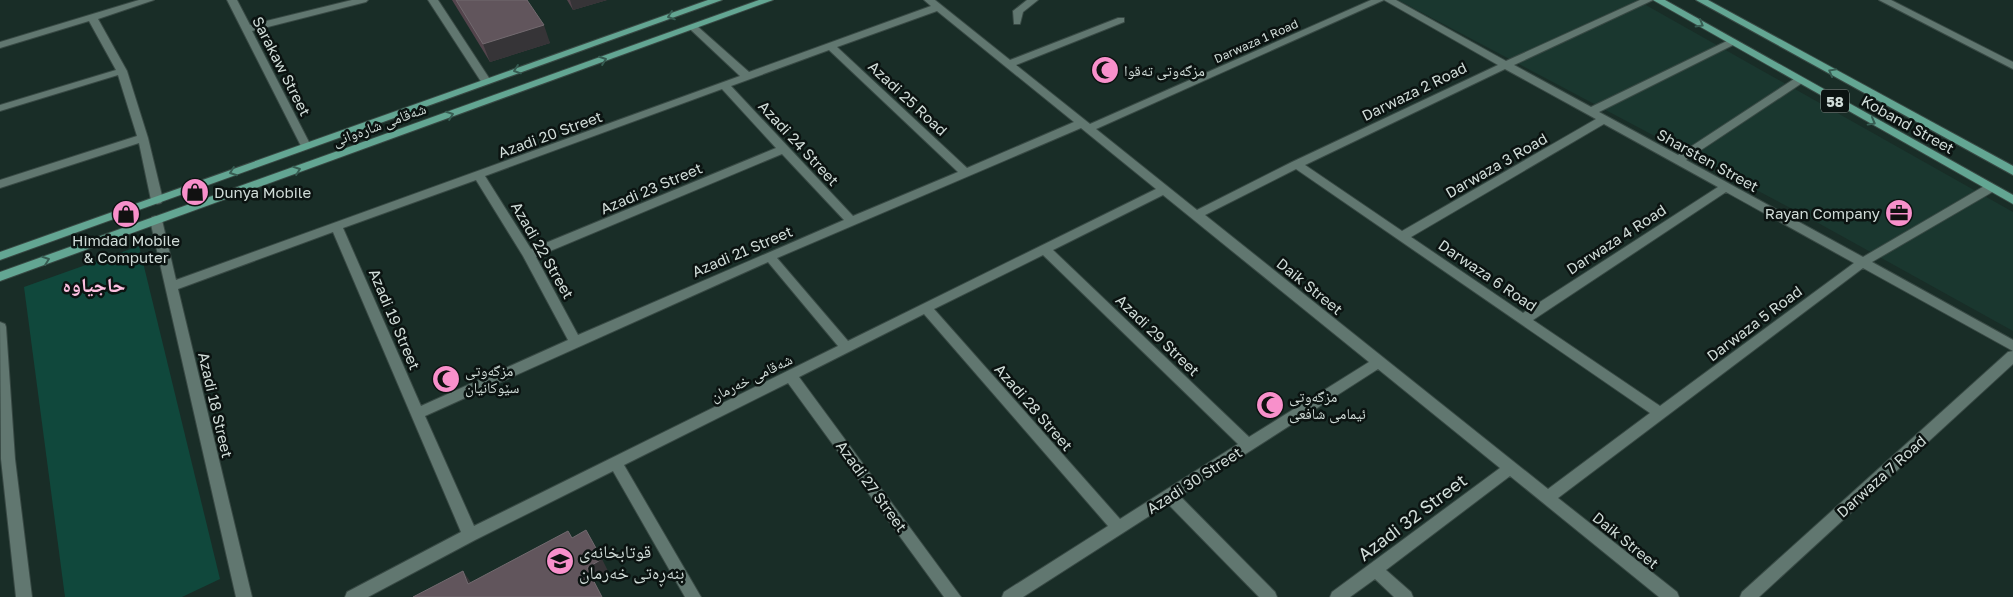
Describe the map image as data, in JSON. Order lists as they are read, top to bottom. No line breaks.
{"streets":{"main road":["58","شەقامی شارەوانی","Koband Street"],"street":["Darwaza 1 Road","Sarakaw Street","Darwaza 2 Road","Azadi 25 Road","Azadi 20 Street","Azadi 24 Street","Sharsten Street","Darwaza 3 Road","Azadi 23 Street","Darwaza 4 Road","Azadi 22 Street","Azadi 21 Street","Darwaza 6 Road","Daik Street","Azadi 19 Street","Darwaza 5 Road","Azadi 29 Street","شەقامی خەرمان","Azadi 18 Street","Azadi 28 Street","Darwaza 7 Road","Azadi 30 Street","Azadi 27 Street","Azadi 32 Street"]},"crossings":[["Darwaza 1 Road","Azadi 21 Street"],["Darwaza 1 Road","Daik Street"],["Sarakaw Street","شەقامی شارەوانی"],["Darwaza 2 Road","Sharsten Street"],["Darwaza 2 Road","Darwaza 6 Road"],["Darwaza 2 Road","Daik Street"],["Azadi 25 Road","Azadi 20 Street"],["Azadi 25 Road","Azadi 21 Street"],["شەقامی شارەوانی","Azadi 18 Street"],["Koband Street","Darwaza 5 Road"],["Azadi 20 Street","Azadi 24 Street"],["Azadi 20 Street","Azadi 22 Street"],["Azadi 20 Street","Daik Street"],["Azadi 20 Street","Azadi 19 Street"],["Azadi 20 Street","Azadi 18 Street"],["Azadi 24 Street","Azadi 23 Street"],["Azadi 24 Street","Azadi 21 Street"],["Sharsten Street","Darwaza 3 Road"],["Sharsten Street","Darwaza 4 Road"],["Sharsten Street","Darwaza 5 Road"],["Darwaza 3 Road","Darwaza 6 Road"],["Azadi 23 Street","Azadi 22 Street"],["Darwaza 4 Road","Darwaza 6 Road"],["Azadi 22 Street","Azadi 21 Street"],["Azadi 21 Street","Daik Street"],["Azadi 21 Street","Azadi 19 Street"],["Darwaza 6 Road","Darwaza 5 Road"],["Daik Street","Darwaza 5 Road"],["Daik Street","شەقامی خەرمان"],["Daik Street","Azadi 30 Street"],["Daik Street","Azadi 32 Street"],["Azadi 19 Street","شەقامی خەرمان"],["Azadi 29 Street","شەقامی خەرمان"],["Azadi 29 Street","Azadi 30 Street"],["شەقامی خەرمان","Azadi 28 Street"],["شەقامی خەرمان","Azadi 27 Street"],["Azadi 28 Street","Azadi 30 Street"]],"districts":["حاجیاوە"],"places":{"mosque":["مزگەوتی تەقوا","مزگەوتی سێوکانیان","مزگەوتی ئیمامی شافعی"],"shop":["Dunya Mobile","Himdad Mobile & Computer"],"office":["Rayan Company"],"school or university":["قوتابخانەی بنەڕەتی خەرمان"]}}
